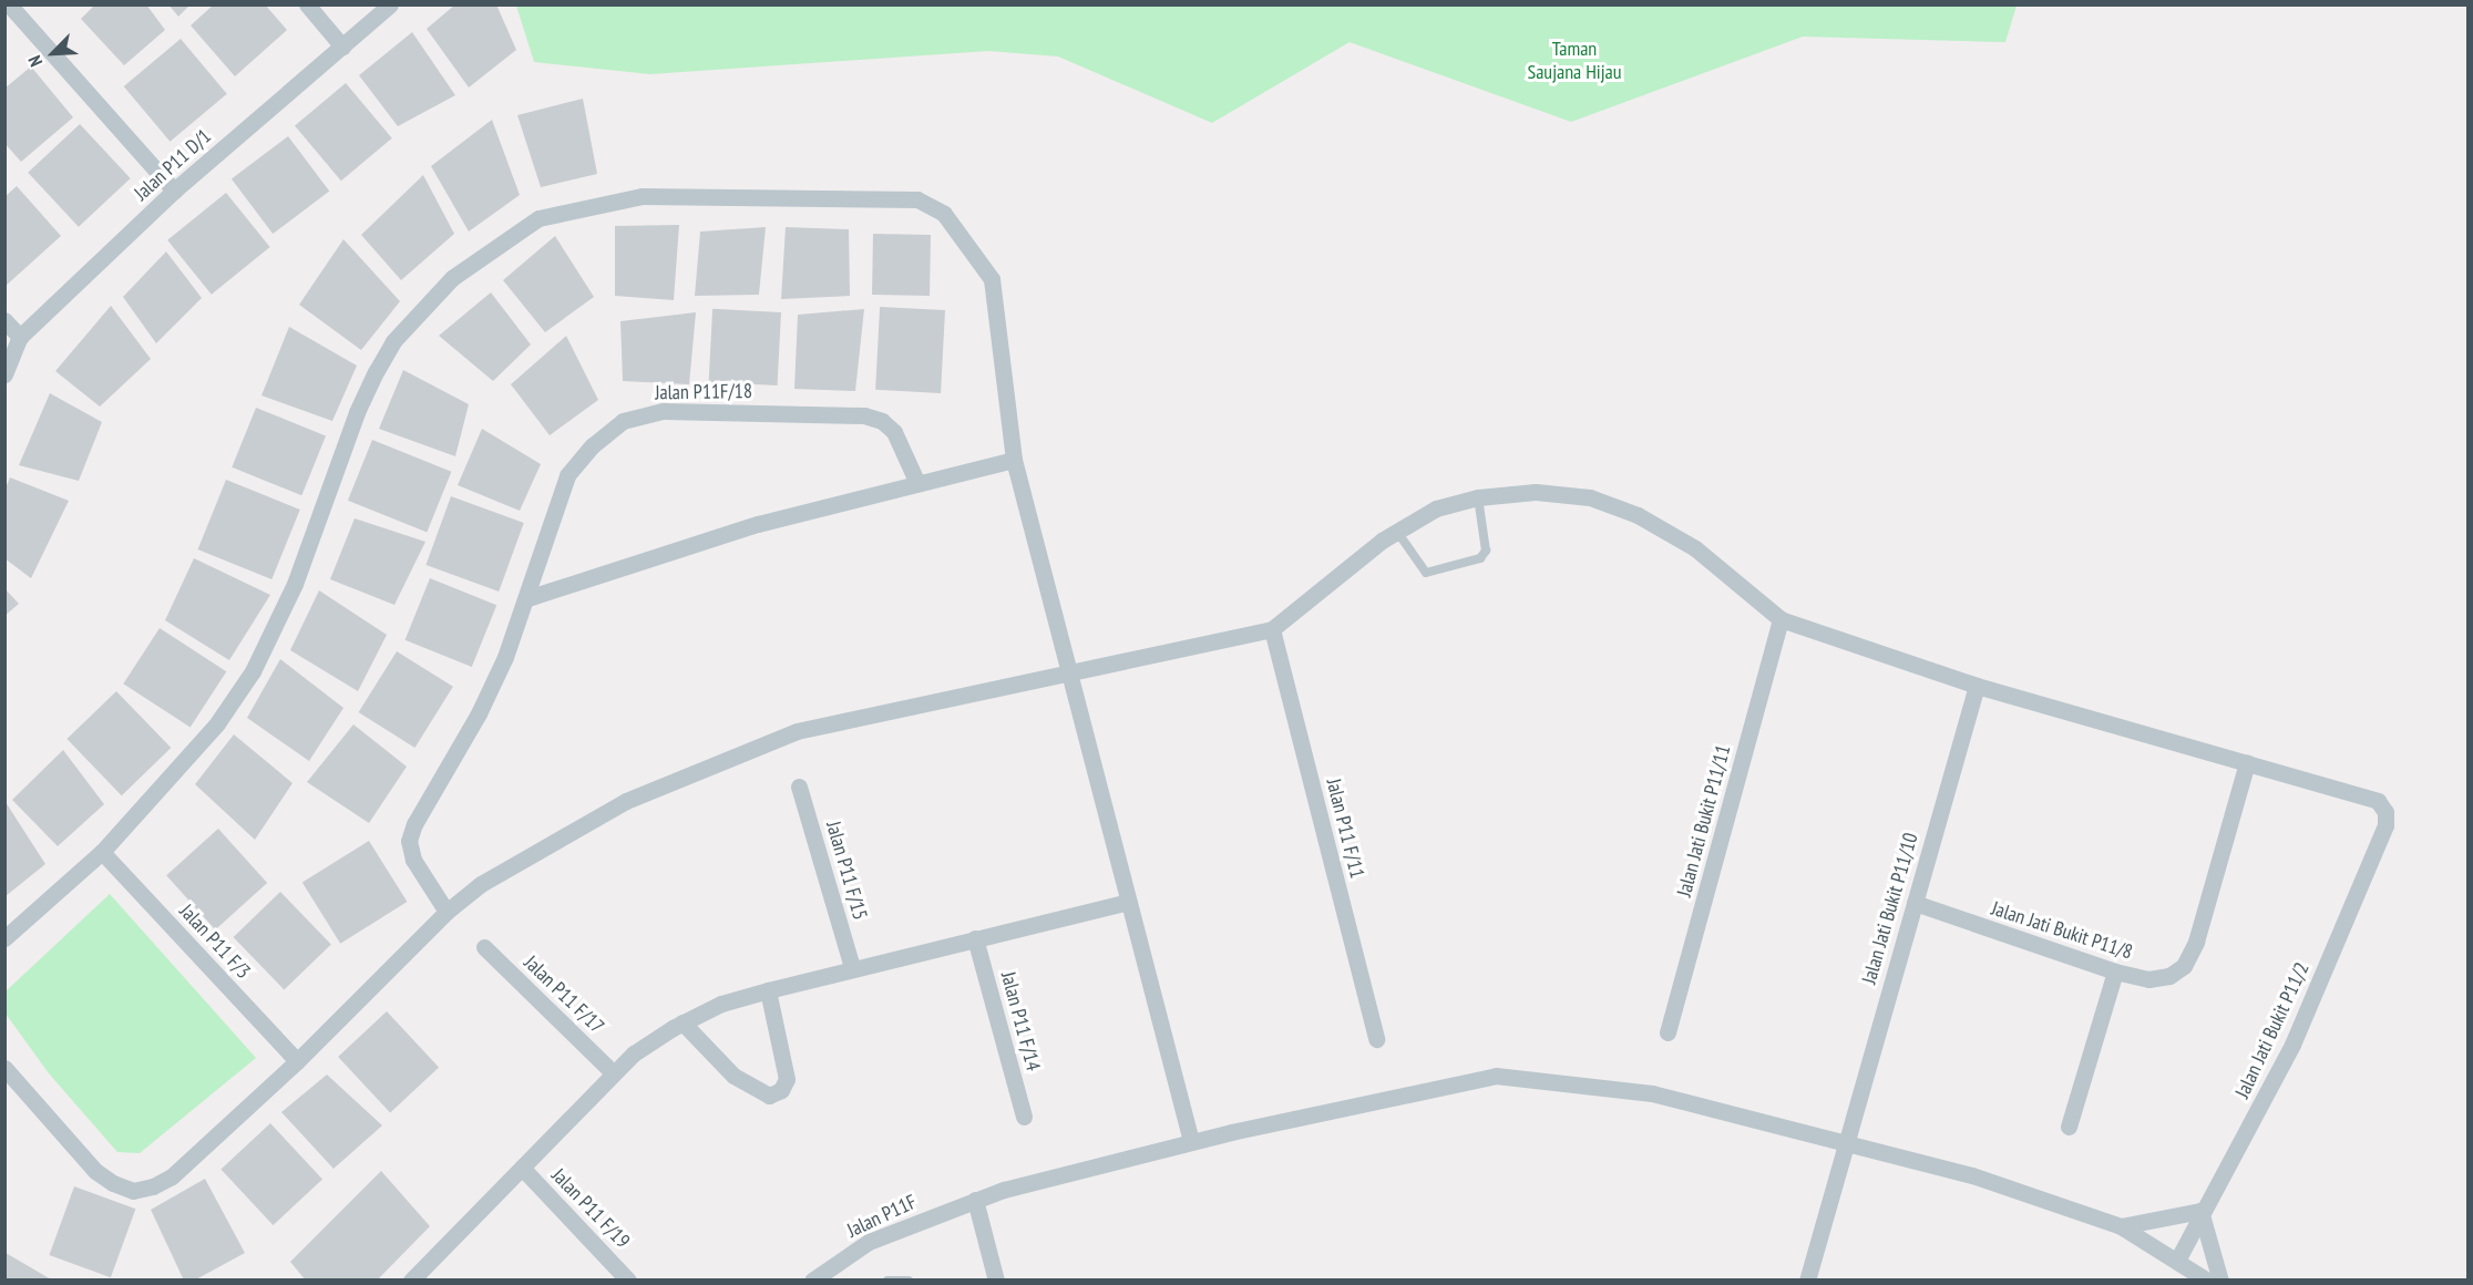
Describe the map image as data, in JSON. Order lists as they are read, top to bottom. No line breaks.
{"streets":{"street":["Jalan P11 D/1","Jalan P11F/18","Jalan Jati Bukit P11/11","Jalan P11 F/11","Jalan P11 F/15","Jalan Jati Bukit P11/10","Jalan Jati Bukit P11/8","Jalan P11 F/3","Jalan P11 F/17","Jalan P11 F/14","Jalan Jati Bukit P11/2","Jalan P11 F/19","Jalan P11F"]},"crossings":[["Jalan Jati Bukit P11/10","Jalan Jati Bukit P11/8"],["Jalan Jati Bukit P11/10","Jalan P11F"],["Jalan Jati Bukit P11/8","Jalan Jati Bukit P11/2"],["Jalan Jati Bukit P11/2","Jalan P11F"]],"parks":["Taman Saujana Hijau"],"north":"bottom left"}
